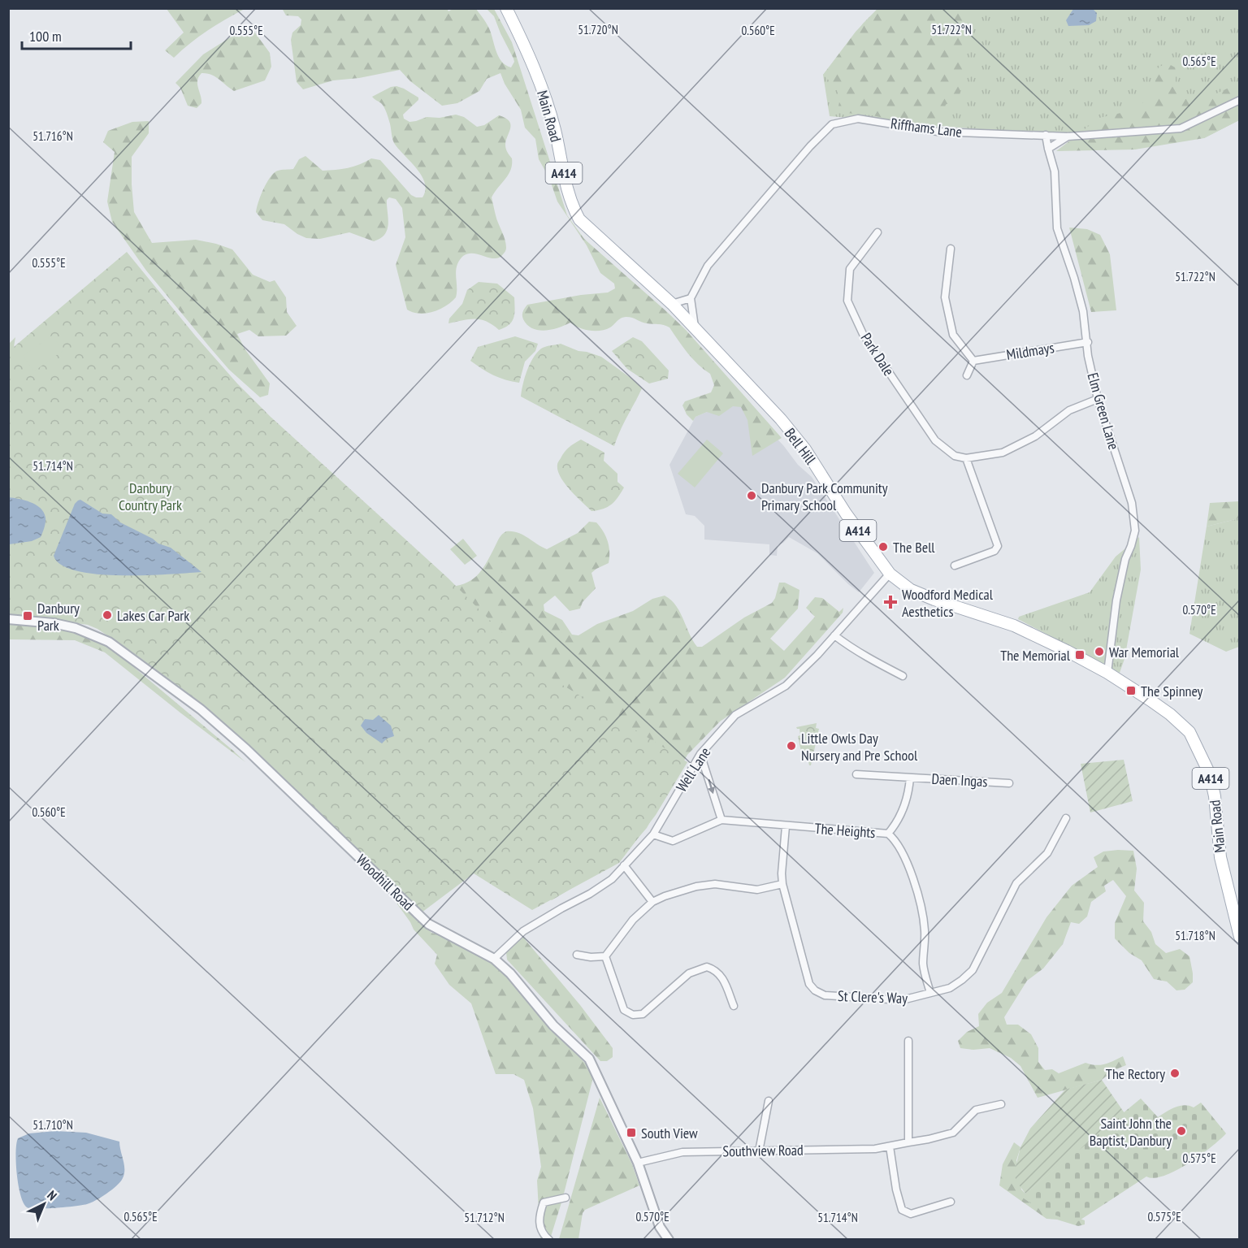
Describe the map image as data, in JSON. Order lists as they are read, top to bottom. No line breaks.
{"streets":{"main road":["Main Road","A414","Bell Hill"],"street":["Riffhams Lane","Mildmays","Park Dale","Elm Green Lane","Well Lane","Daen Ingas","The Heights","Woodhill Road","St Clere's Way","Southview Road"]},"crossings":[["Main Road","Elm Green Lane"],["Main Road","Bell Hill"],["Riffhams Lane","Elm Green Lane"],["Mildmays","Elm Green Lane"],["Elm Green Lane","Bell Hill"],["Bell Hill","Well Lane"],["Well Lane","The Heights"],["Well Lane","Woodhill Road"],["Daen Ingas","The Heights"],["The Heights","St Clere's Way"],["Woodhill Road","Southview Road"]],"parks":["Danbury Country Park"],"places":{"other":["Danbury Park Community Primary School","The Bell","Lakes Car Park","War Memorial","Little Owls Day Nursery and Pre School","The Rectory","Saint John the Baptist, Danbury"],"health":["Woodford Medical Aesthetics"],"transit":["Danbury Park","The Memorial","The Spinney","South View"]},"scale_bar":"100 m","north":"top right","coordinates":["51.720°N","51.722°N","0.555°E","0.560°E","0.565°E","51.716°N","51.714°N","0.570°E","51.718°N","51.710°N","0.575°E","51.712°N"]}
